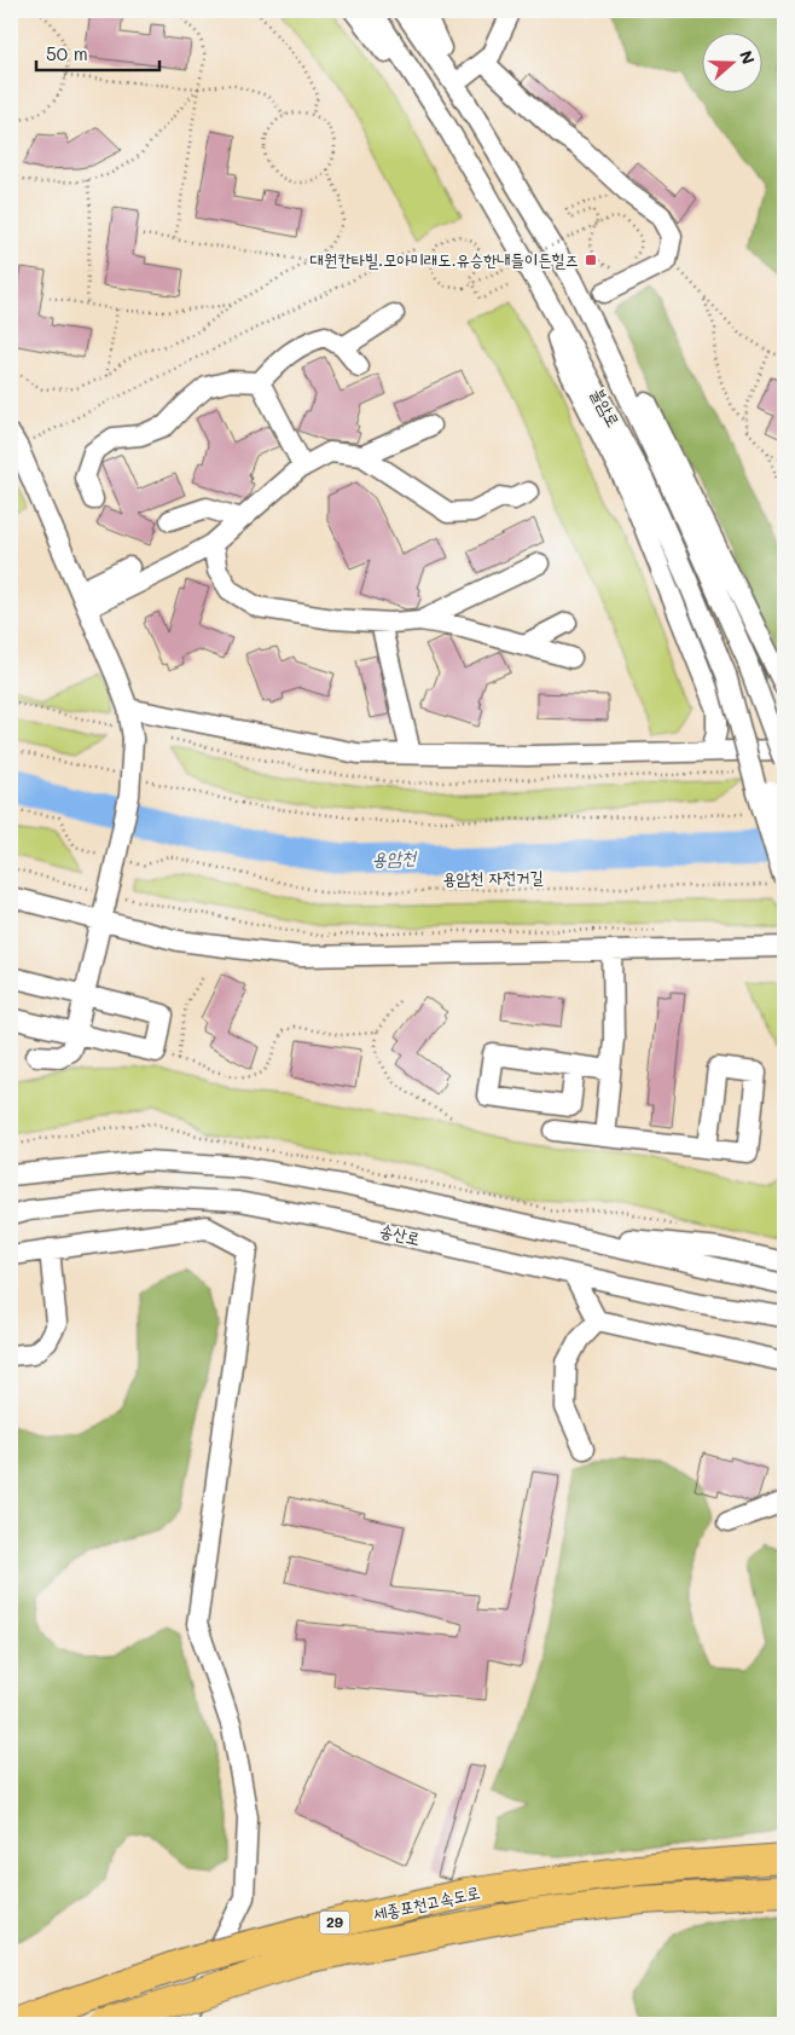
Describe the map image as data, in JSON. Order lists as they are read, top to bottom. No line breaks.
{"streets":{"highway":["세종포천고속도로","29"],"street":["불암로","송산로"],"path":["용암천 자전거길"]},"water":["용암천"],"places":{"transit":["대원칸타빌.모아미래도.유승한내들이든힐즈"]},"scale_bar":"50 m","north":"right"}
